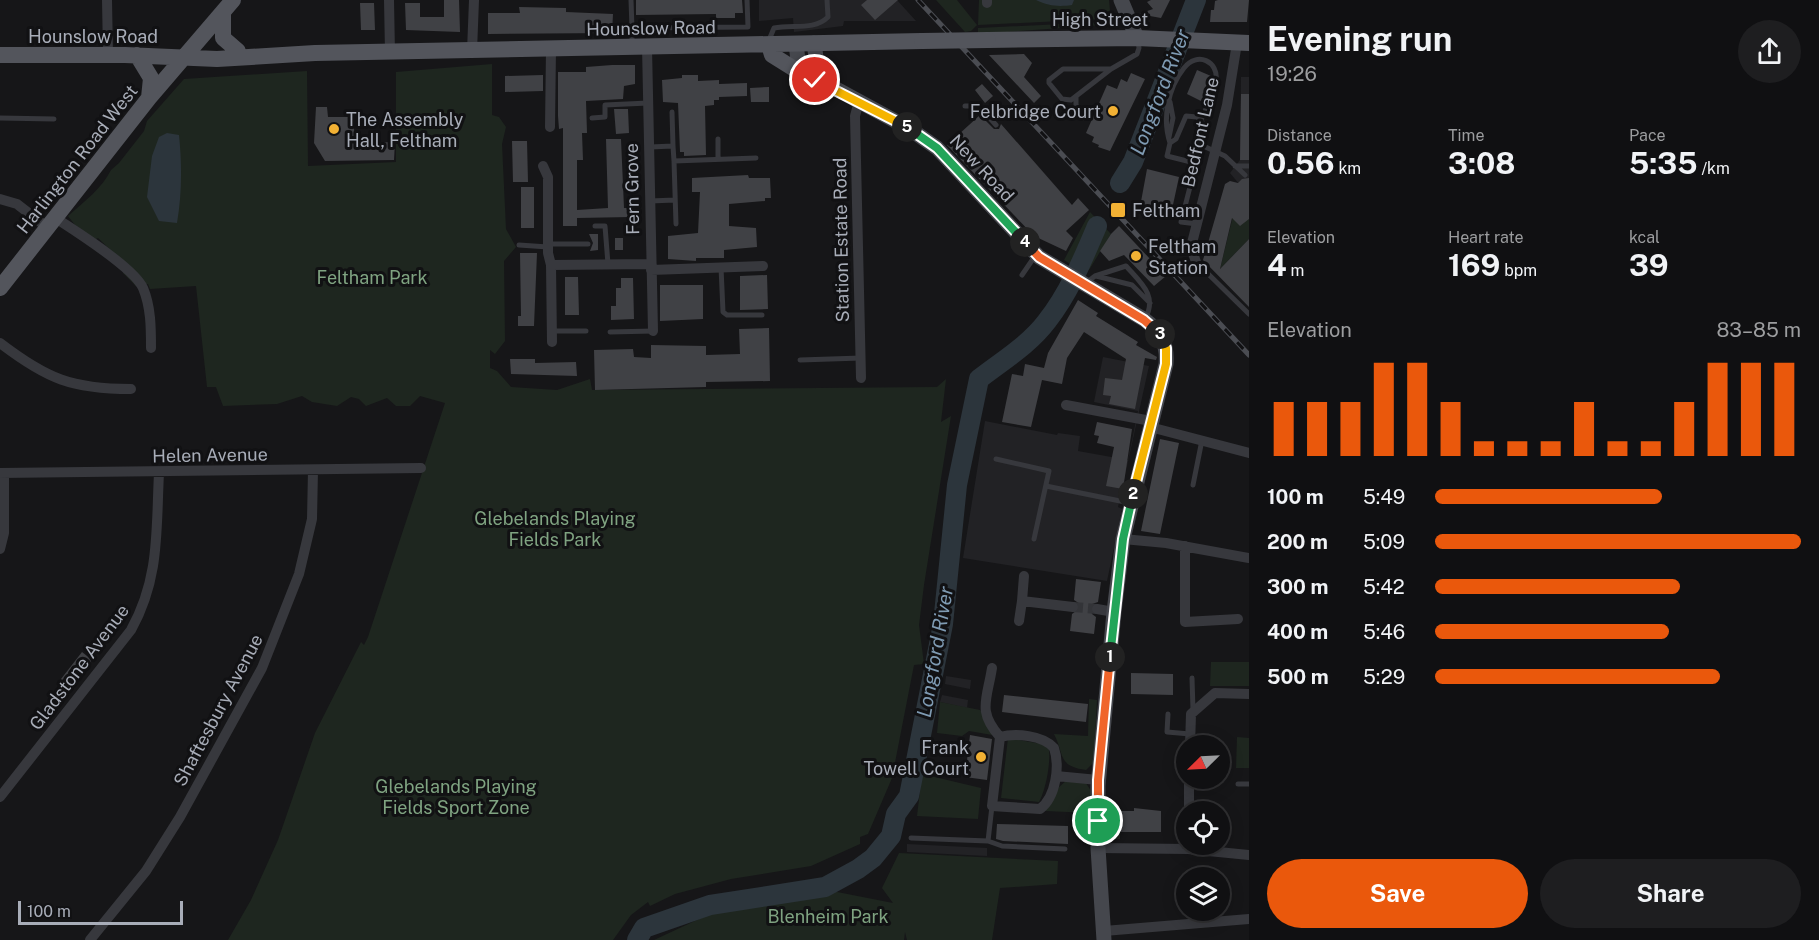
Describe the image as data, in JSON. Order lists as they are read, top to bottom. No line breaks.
{"streets":{"main road":["High Street","Hounslow Road","Harlington Road West","New Road"],"street":["Bedfont Lane","Fern Grove","Station Estate Road","Helen Avenue","Gladstone Avenue","Shaftesbury Avenue"]},"crossings":[["High Street","Hounslow Road"],["High Street","Bedfont Lane"],["Hounslow Road","Harlington Road West"],["Hounslow Road","Fern Grove"],["New Road","Station Estate Road"],["Helen Avenue","Gladstone Avenue"],["Helen Avenue","Shaftesbury Avenue"]],"water":["Longford River"],"parks":["Feltham Park","Glebelands Playing Fields Park","Glebelands Playing Fields Sport Zone","Blenheim Park"],"places":{"other":["Felbridge Court","The Assembly Hall, Feltham","Feltham Station","Frank Towell Court"],"transit":["Feltham"]},"scale_bar":"100 m","north":"bottom left","page":{"heading":["Evening run","19:26"],"stats":[["Distance","0.56 km"],["Time","3:08"],["Pace","5:35 /km"],["Elevation","4 m"],["Heart rate","169 bpm"],["kcal","39"]],"pins":["5","4","3","2","1"],"chart":["Elevation","83–85 m"],"list":[{"name":"100 m","note":"5:49"},{"name":"200 m","note":"5:09"},{"name":"300 m","note":"5:42"},{"name":"400 m","note":"5:46"},{"name":"500 m","note":"5:29"}],"buttons":["Save","Share"],"scale":"100 m"}}
